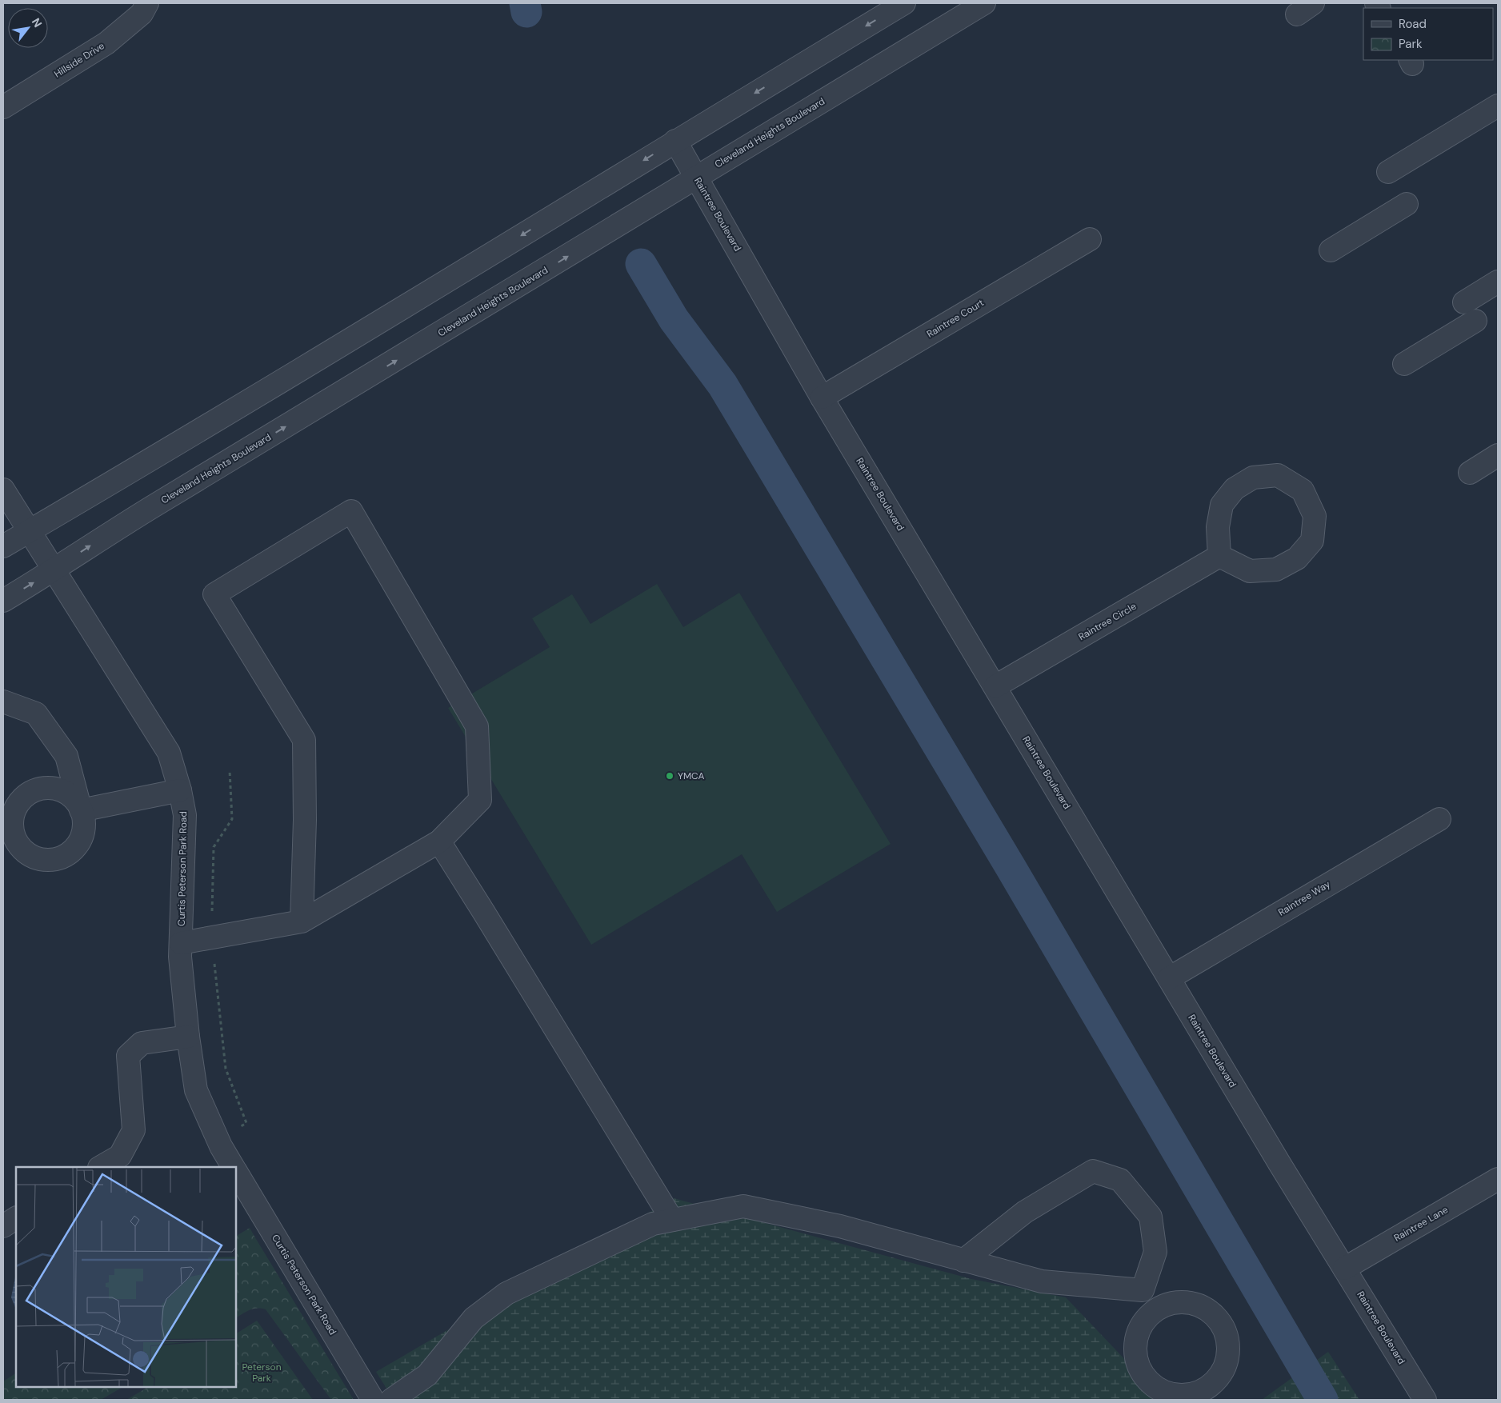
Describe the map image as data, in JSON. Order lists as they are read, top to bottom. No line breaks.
{"streets":{"street":["Hillside Drive","Cleveland Heights Boulevard","Raintree Boulevard","Raintree Court","Raintree Circle","Curtis Peterson Park Road","Raintree Way","Raintree Lane"]},"crossings":[["Cleveland Heights Boulevard","Raintree Boulevard"],["Cleveland Heights Boulevard","Curtis Peterson Park Road"],["Raintree Boulevard","Raintree Court"],["Raintree Boulevard","Raintree Circle"],["Raintree Boulevard","Raintree Way"],["Raintree Boulevard","Raintree Lane"]],"parks":["Peterson Park"],"places":["YMCA"],"legend":["Road","Park"],"north":"top right"}
